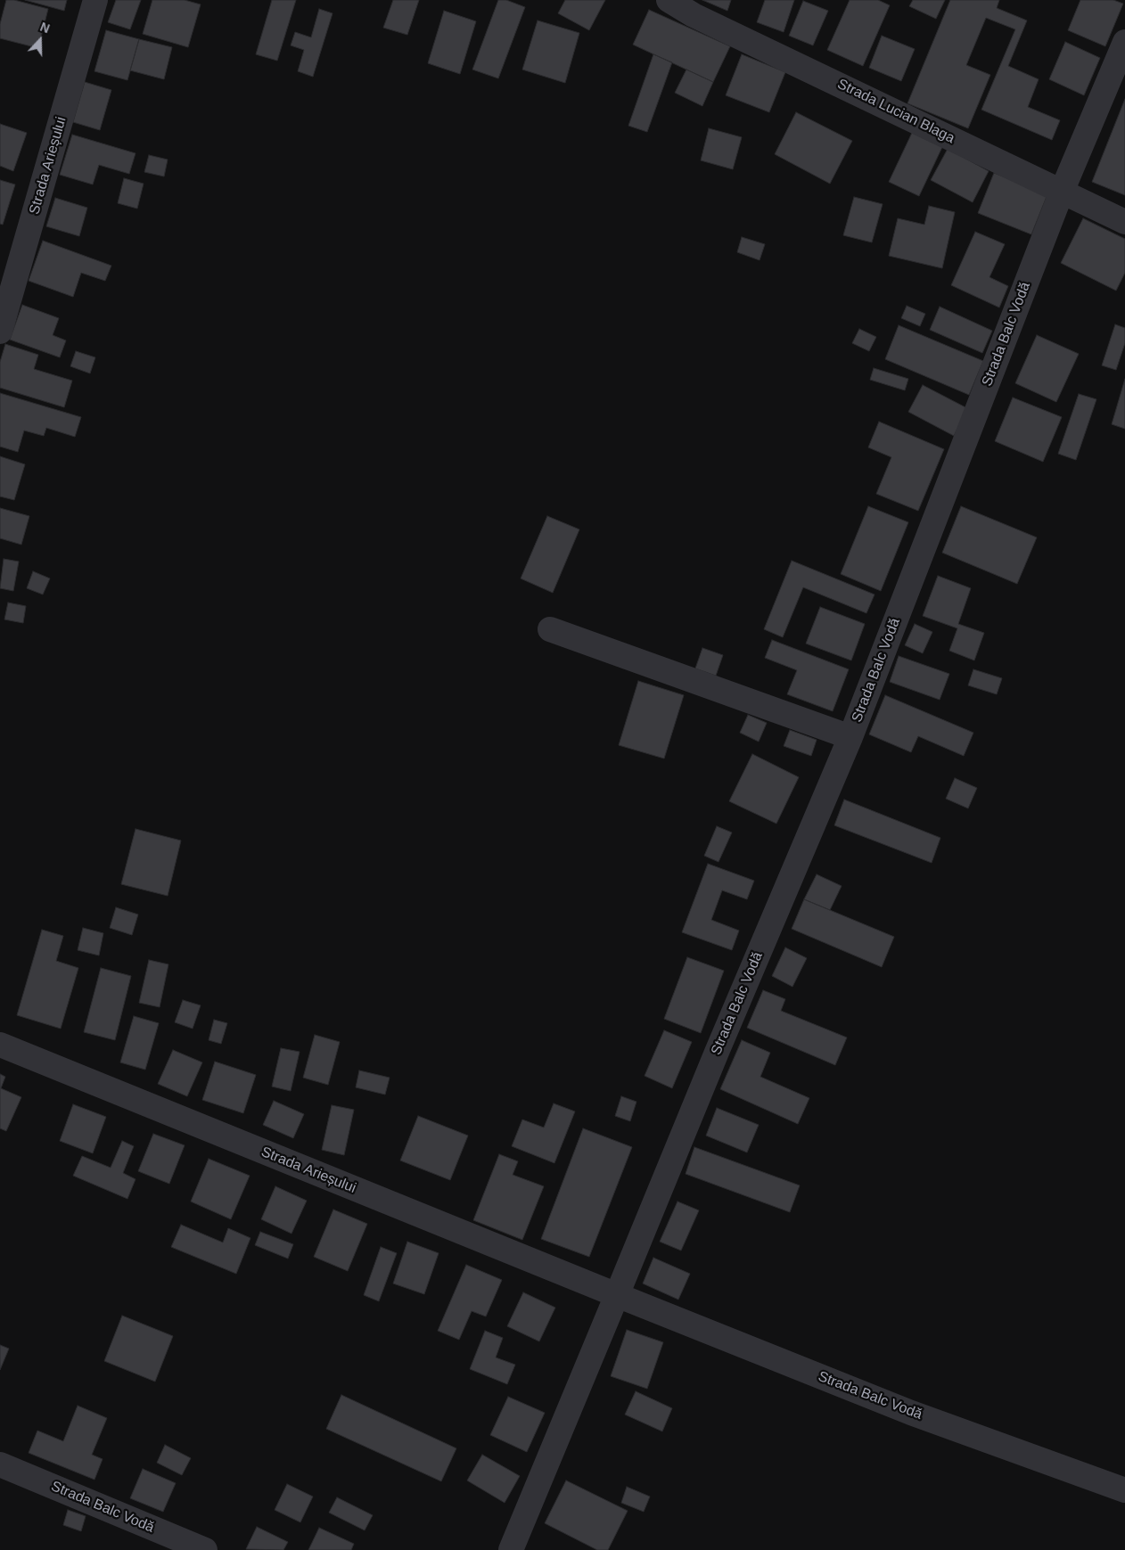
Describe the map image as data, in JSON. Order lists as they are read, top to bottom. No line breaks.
{"streets":{"street":["Strada Lucian Blaga","Strada Arieșului","Strada Balc Vodă"]},"crossings":[["Strada Lucian Blaga","Strada Balc Vodă"],["Strada Arieșului","Strada Balc Vodă"]],"north":"top"}
